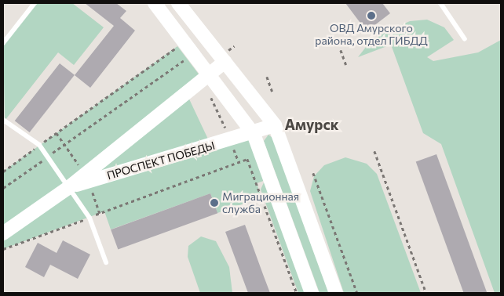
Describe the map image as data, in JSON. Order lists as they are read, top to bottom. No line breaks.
{"streets":{"street":["ПРОСПЕКТ ПОБЕДЫ"]},"districts":["Амурск"],"places":["ОВД Амурского района, отдел ГИБДД","Миграционная служба"]}
